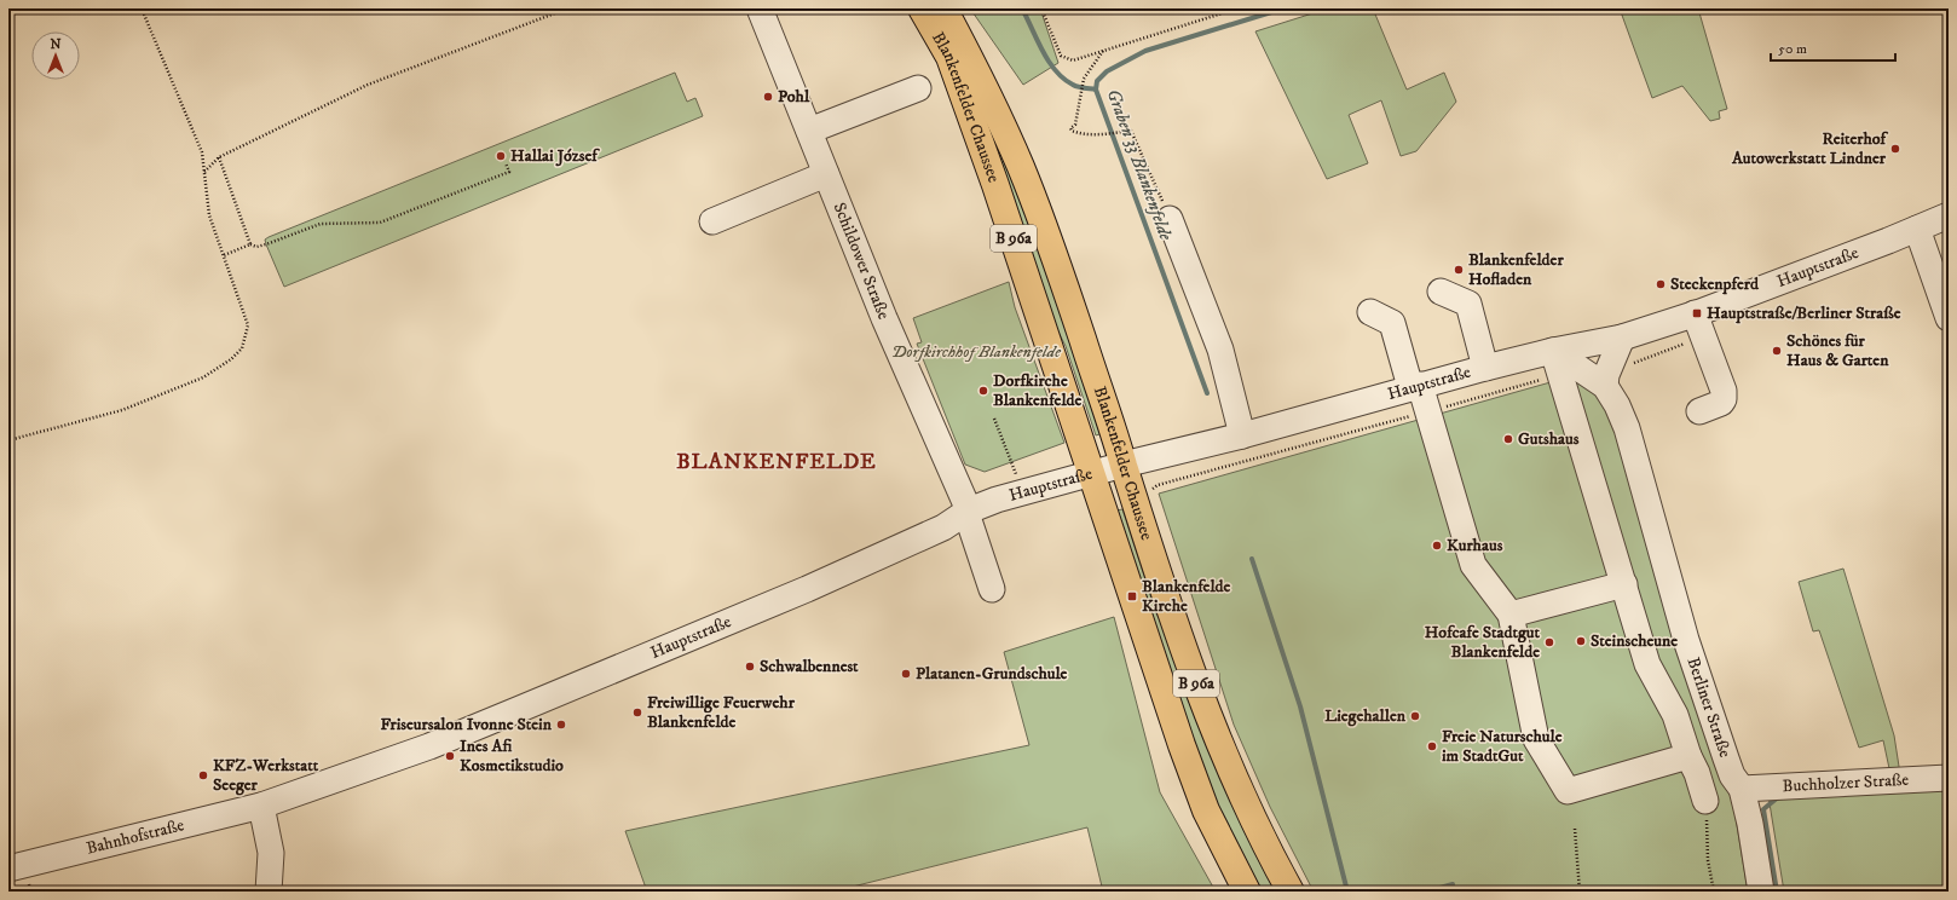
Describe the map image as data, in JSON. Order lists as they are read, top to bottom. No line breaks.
{"streets":{"main road":["Blankenfelder Chaussee","B 96a"],"street":["Schildower Straße","Hauptstraße","Berliner Straße","Buchholzer Straße","Bahnhofstraße"]},"crossings":[["Blankenfelder Chaussee","Hauptstraße"],["Schildower Straße","Hauptstraße"],["Hauptstraße","Berliner Straße"],["Hauptstraße","Bahnhofstraße"],["Berliner Straße","Buchholzer Straße"]],"districts":["BLANKENFELDE"],"water":["Graben 33 Blankenfelde"],"parks":["Dorfkirchhof Blankenfelde"],"places":{"other":["Pohl","Reiterhof Autowerkstatt Lindner","Hallai József","Blankenfelder Hofladen","Steckenpferd","Schönes für Haus & Garten","Dorfkirche Blankenfelde","Gutshaus","Kurhaus","Steinscheune","Hofcafe Stadtgut Blankenfelde","Schwalbennest","Platanen-Grundschule","Freiwillige Feuerwehr Blankenfelde","Liegehallen","Friseursalon Ivonne Stein","Freie Naturschule im StadtGut","Ines Afi Kosmetikstudio","KFZ-Werkstatt Seeger"],"transit":["Hauptstraße/Berliner Straße","Blankenfelde Kirche"]},"scale_bar":"50 m","north":"top"}
